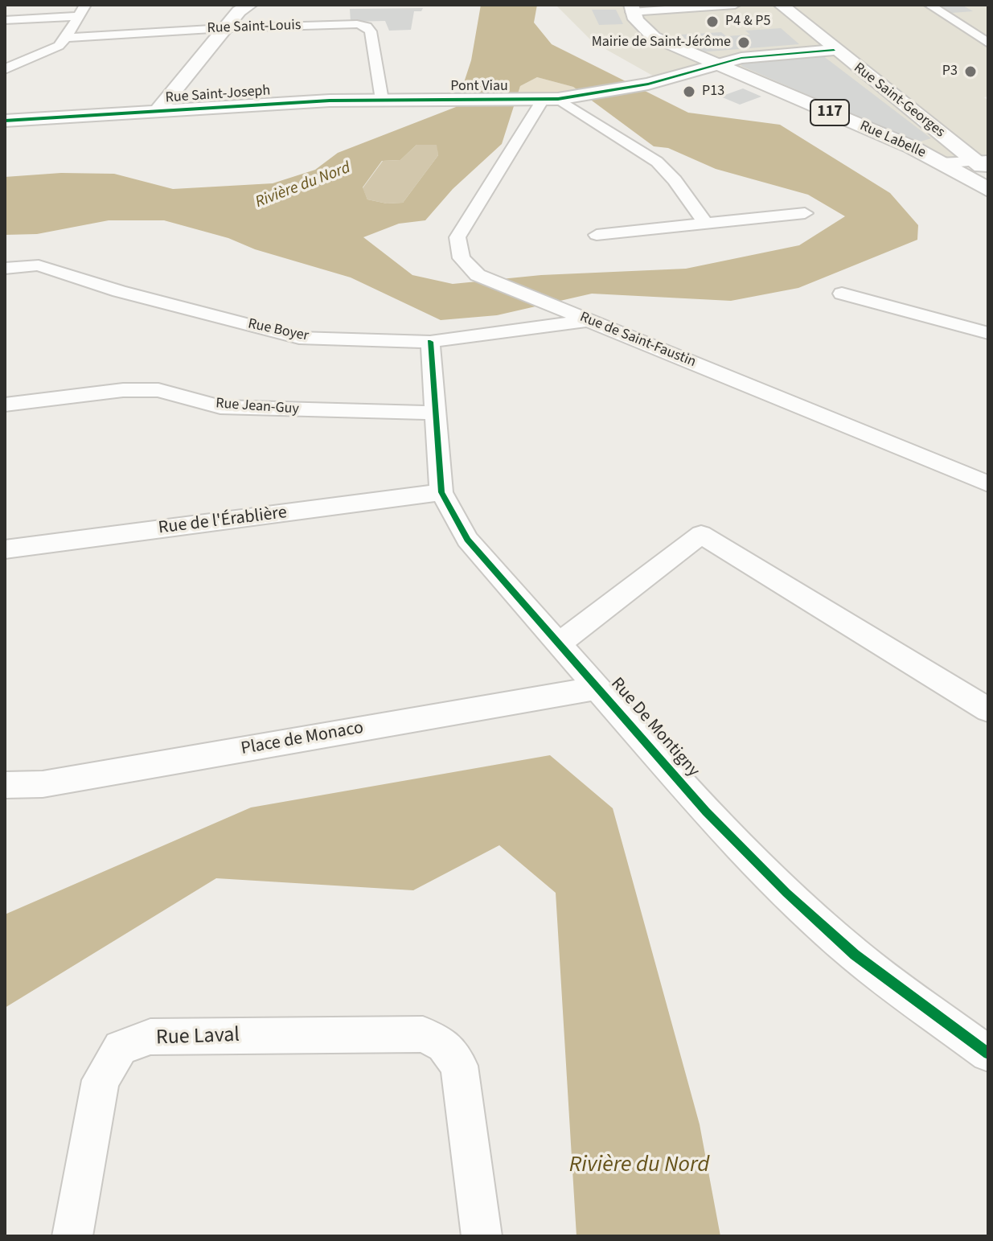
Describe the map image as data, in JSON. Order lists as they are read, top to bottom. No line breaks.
{"streets":{"street":["Rue Saint-Louis","Pont Viau","Rue Saint-Joseph","Rue Saint-Georges","117","Rue Labelle","Rue Boyer","Rue de Saint-Faustin","Rue Jean-Guy","Rue de l'Érablière","Rue De Montigny","Place de Monaco","Rue Laval"]},"crossings":[["Rue Saint-Louis","Rue Saint-Joseph"],["Pont Viau","Rue Saint-Joseph"],["Pont Viau","Rue de Saint-Faustin"],["Rue Boyer","Rue de Saint-Faustin"],["Rue Boyer","Rue De Montigny"],["Rue Jean-Guy","Rue De Montigny"],["Rue de l'Érablière","Rue De Montigny"],["Rue De Montigny","Place de Monaco"]],"water":["Rivière du Nord"],"places":["P4 & P5","Mairie de Saint-Jérôme","P3","P13"]}
